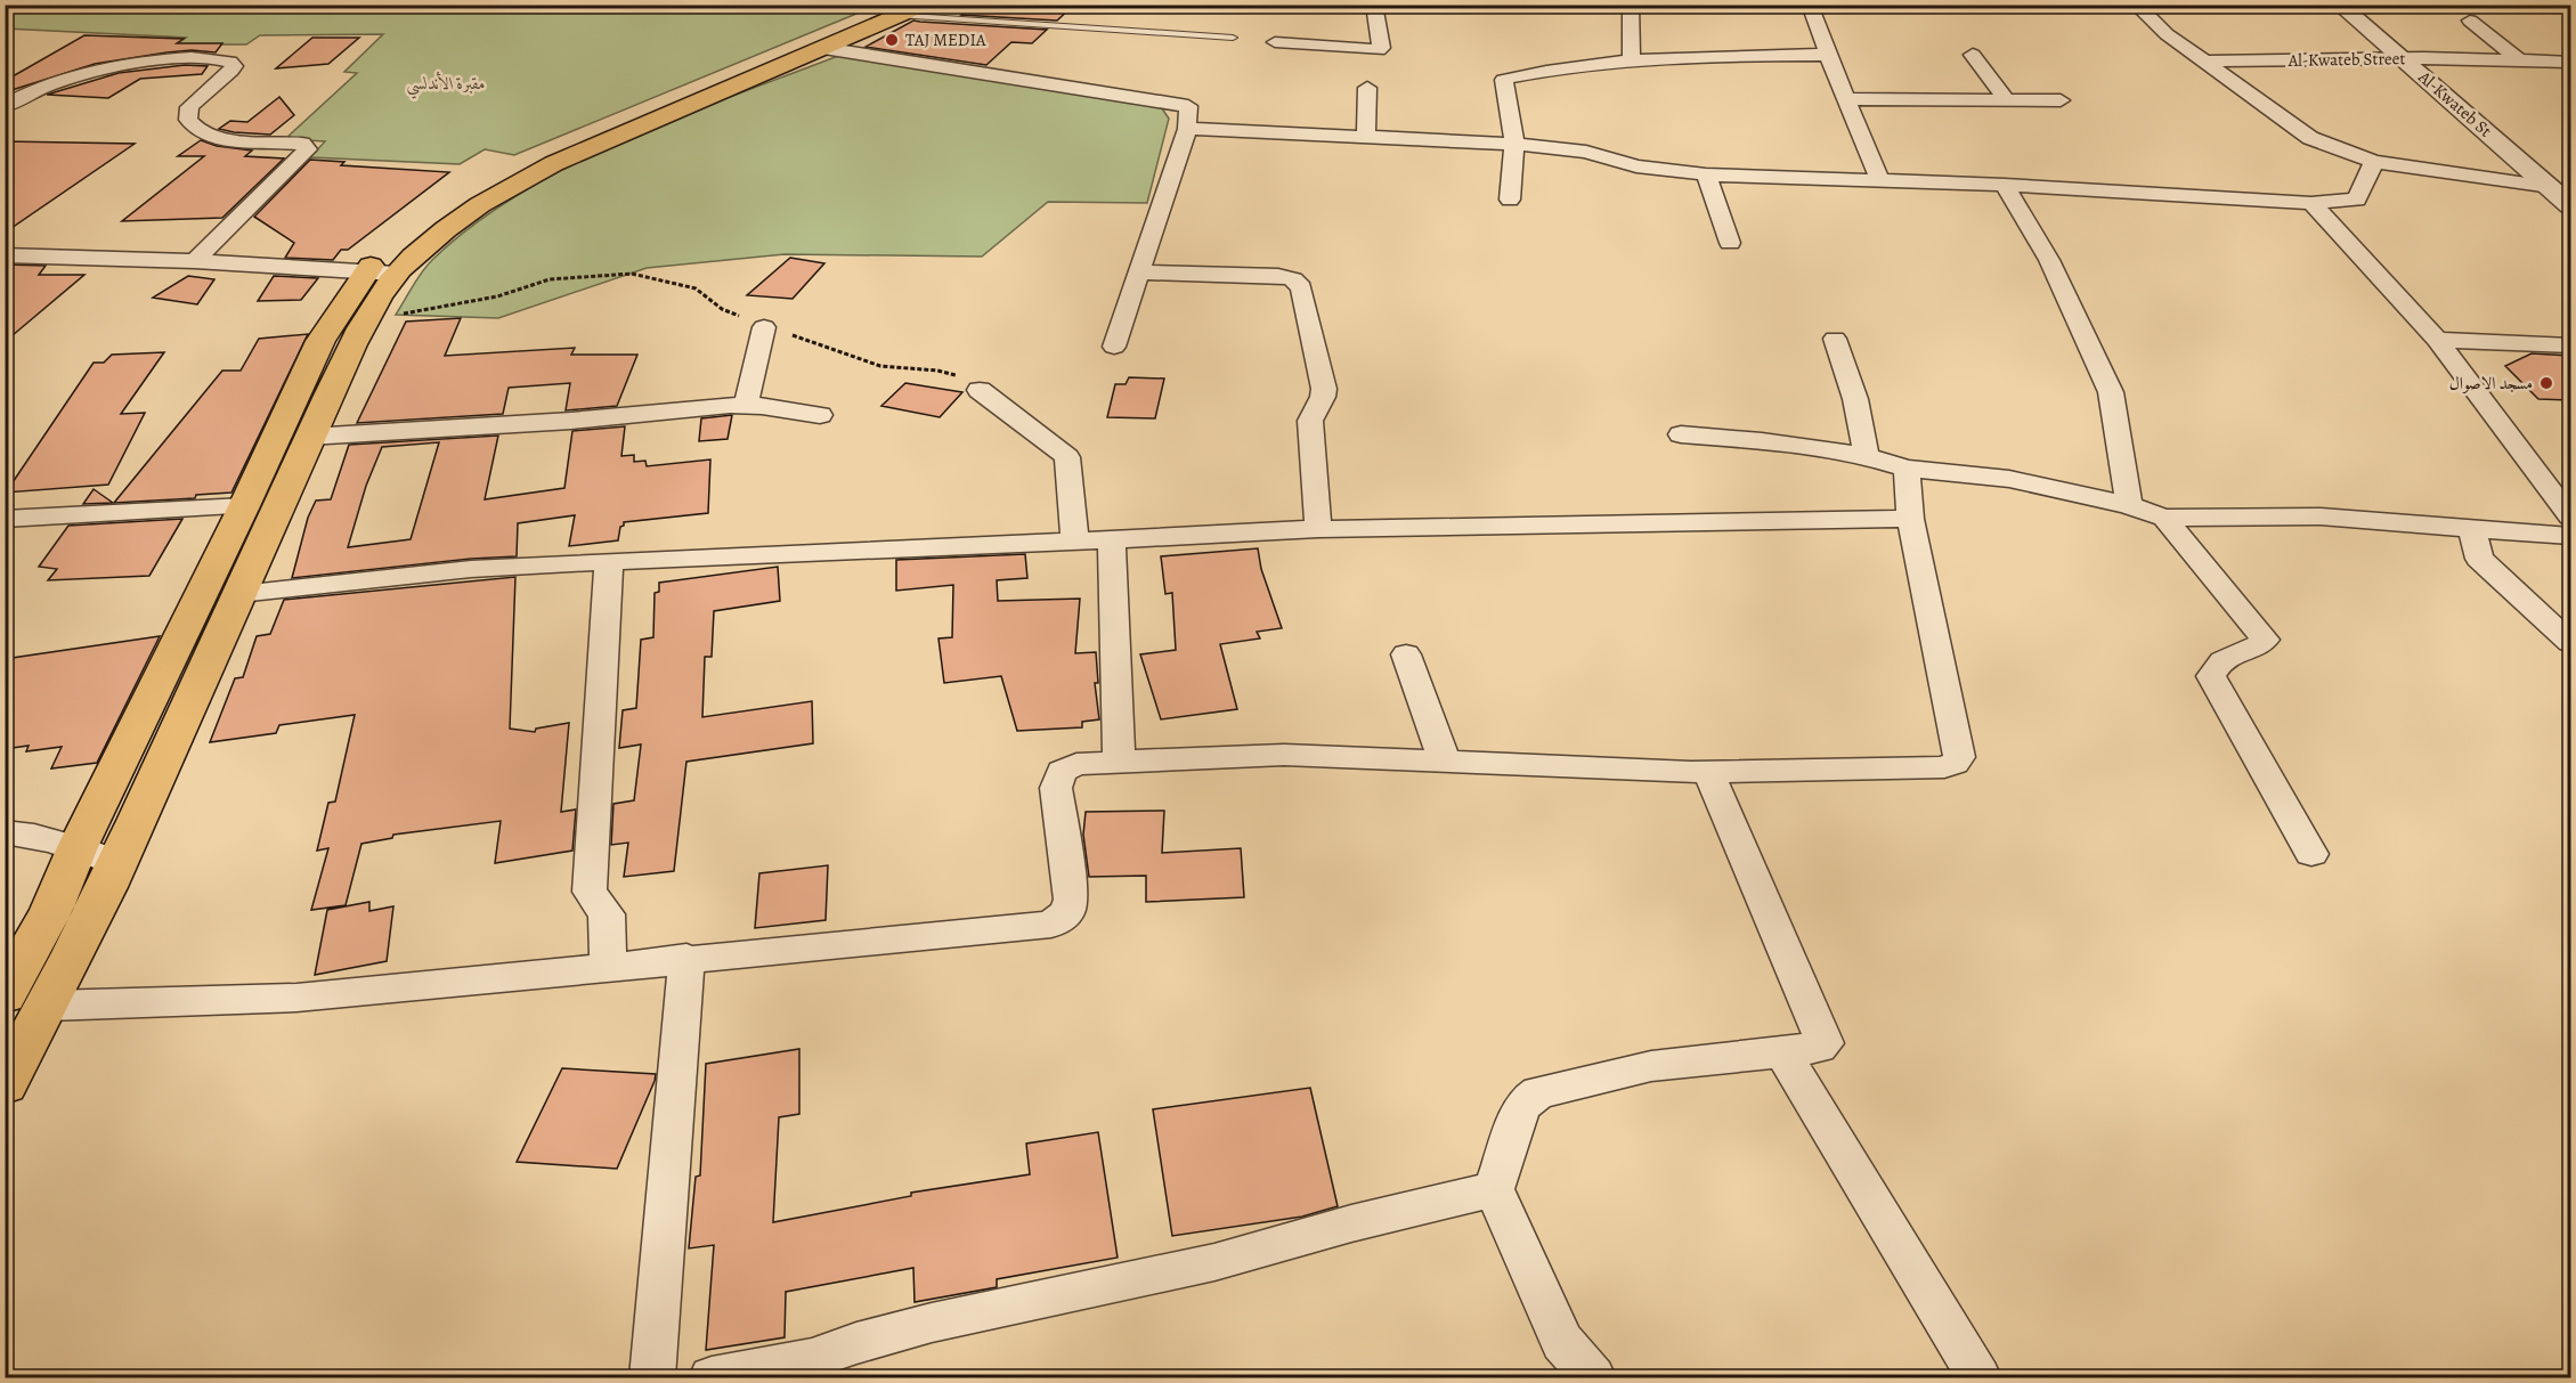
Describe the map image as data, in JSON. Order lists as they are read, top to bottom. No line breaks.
{"streets":{"street":["Al-Kwateb Street","Al-Kwateb St"]},"crossings":[["Al-Kwateb Street","Al-Kwateb St"]],"parks":["مقبرة الأندلسي"],"places":["TAJ MEDIA","مسجد الاصوال"]}
